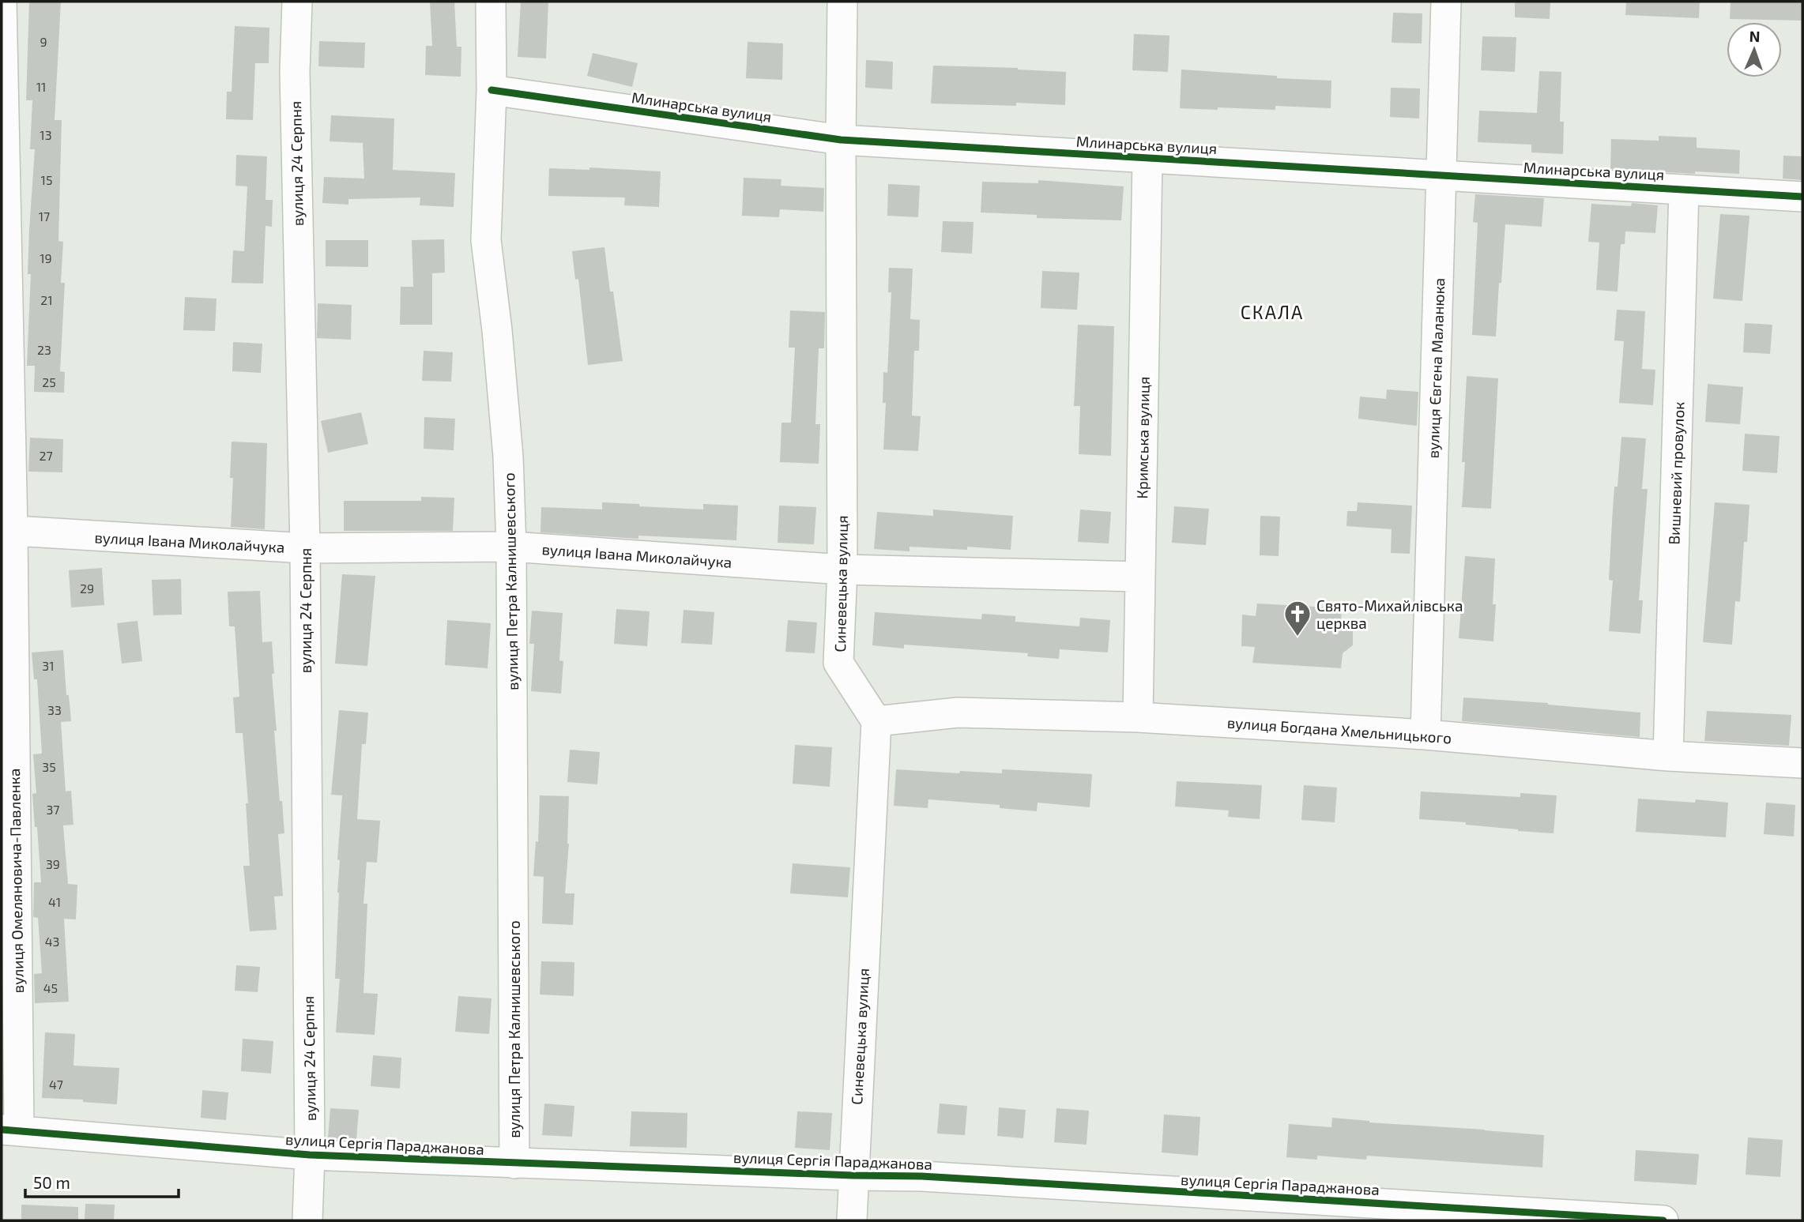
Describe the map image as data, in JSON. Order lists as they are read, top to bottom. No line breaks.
{"streets":{"street":["Млинарська вулиця","вулиця 24 Серпня","вулиця Євгена Маланюка","Кримська вулиця","Вишневий провулок","вулиця Івана Миколайчука","вулиця Петра Калнишевського","Синевецька вулиця","вулиця Богдана Хмельницького","вулиця Омеляновича-Павленка","вулиця Сергія Параджанова"]},"crossings":[["Млинарська вулиця","вулиця Євгена Маланюка"],["Млинарська вулиця","Кримська вулиця"],["Млинарська вулиця","Вишневий провулок"],["Млинарська вулиця","вулиця Петра Калнишевського"],["Млинарська вулиця","Синевецька вулиця"],["вулиця 24 Серпня","вулиця Івана Миколайчука"],["вулиця 24 Серпня","вулиця Сергія Параджанова"],["вулиця Євгена Маланюка","вулиця Богдана Хмельницького"],["Кримська вулиця","вулиця Івана Миколайчука"],["Кримська вулиця","вулиця Богдана Хмельницького"],["Вишневий провулок","вулиця Богдана Хмельницького"],["вулиця Івана Миколайчука","вулиця Петра Калнишевського"],["вулиця Івана Миколайчука","Синевецька вулиця"],["вулиця Івана Миколайчука","вулиця Омеляновича-Павленка"],["вулиця Петра Калнишевського","вулиця Сергія Параджанова"],["Синевецька вулиця","вулиця Богдана Хмельницького"],["Синевецька вулиця","вулиця Сергія Параджанова"],["вулиця Омеляновича-Павленка","вулиця Сергія Параджанова"]],"districts":["СКАЛА"],"places":{"church":["Свято-Михайлівська церква"]},"house_numbers":["9","11","13","15","17","19","21","23","25","27","29","31","33","35","37","39","41","43","45","47"],"scale_bar":"50 m","north":"top"}
